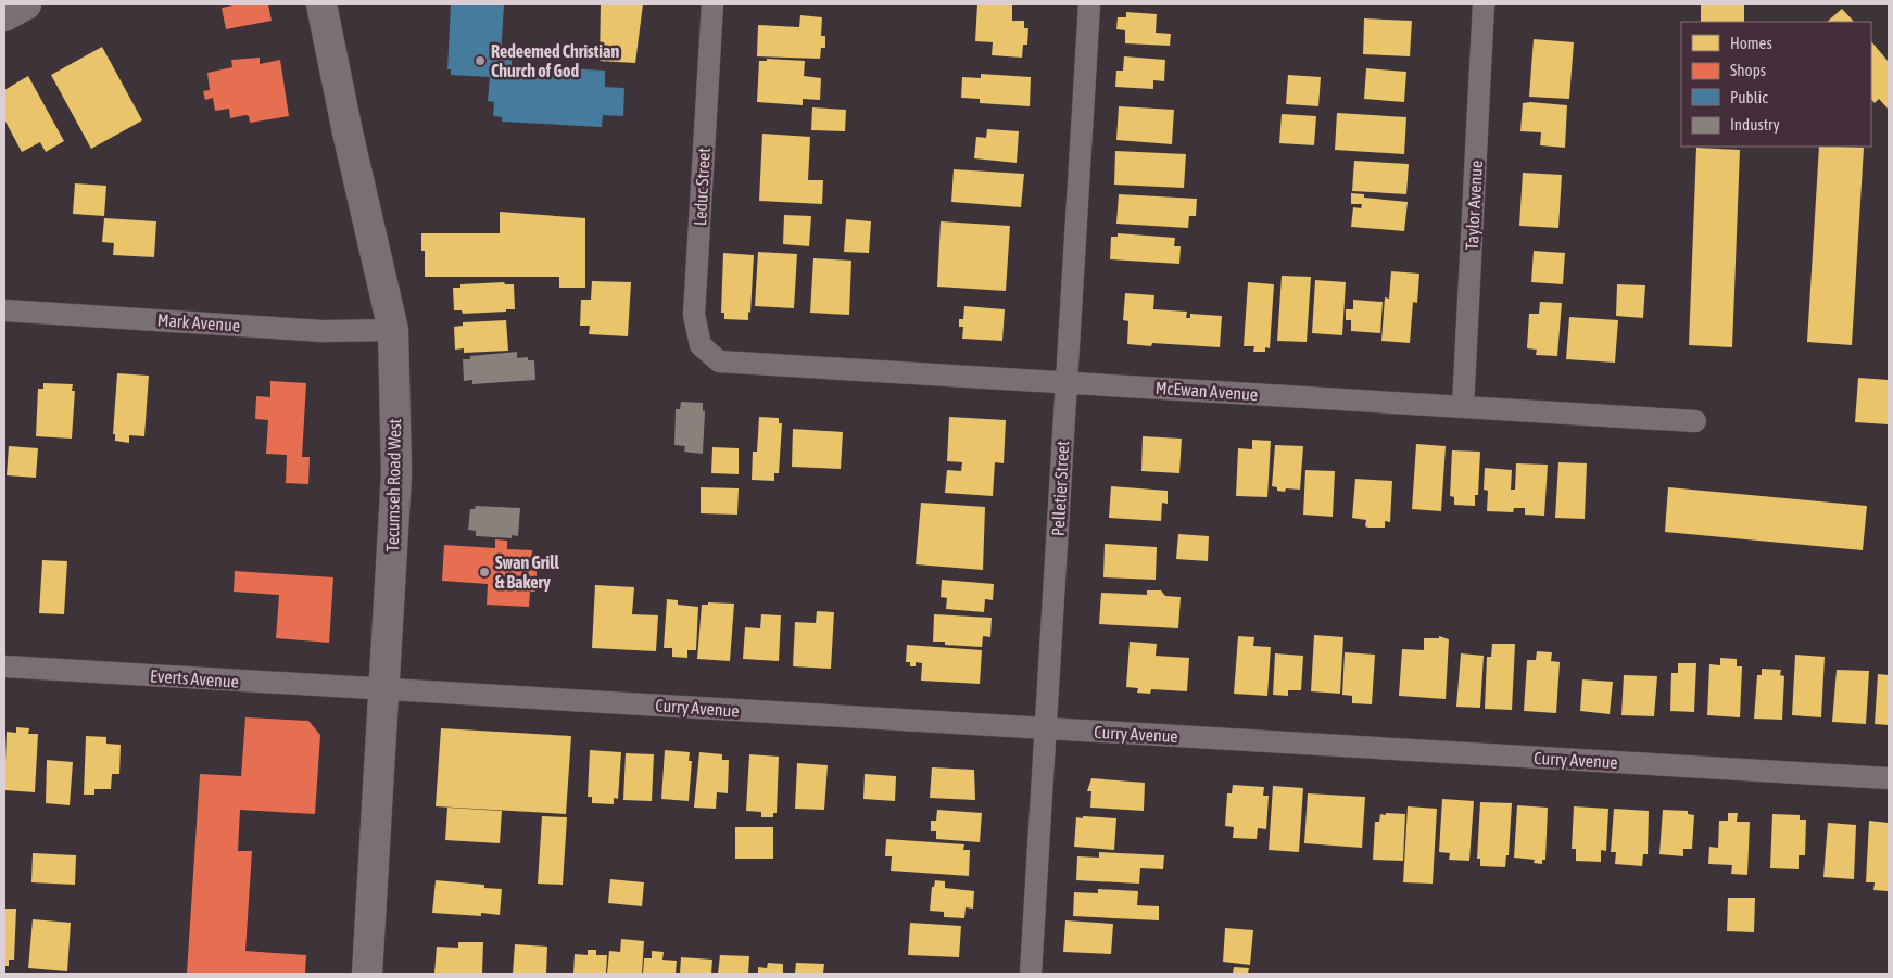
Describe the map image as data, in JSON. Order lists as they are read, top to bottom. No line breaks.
{"streets":{"main road":["Tecumseh Road West"],"street":["Leduc Street","Taylor Avenue","Mark Avenue","McEwan Avenue","Pelletier Street","Everts Avenue","Curry Avenue"]},"crossings":[["Leduc Street","McEwan Avenue"],["Taylor Avenue","McEwan Avenue"],["Mark Avenue","Tecumseh Road West"],["McEwan Avenue","Pelletier Street"],["Tecumseh Road West","Everts Avenue"],["Tecumseh Road West","Curry Avenue"],["Pelletier Street","Curry Avenue"],["Everts Avenue","Curry Avenue"]],"places":["Redeemed Christian Church of God","Swan Grill & Bakery"],"legend":["Homes","Shops","Public","Industry"]}
